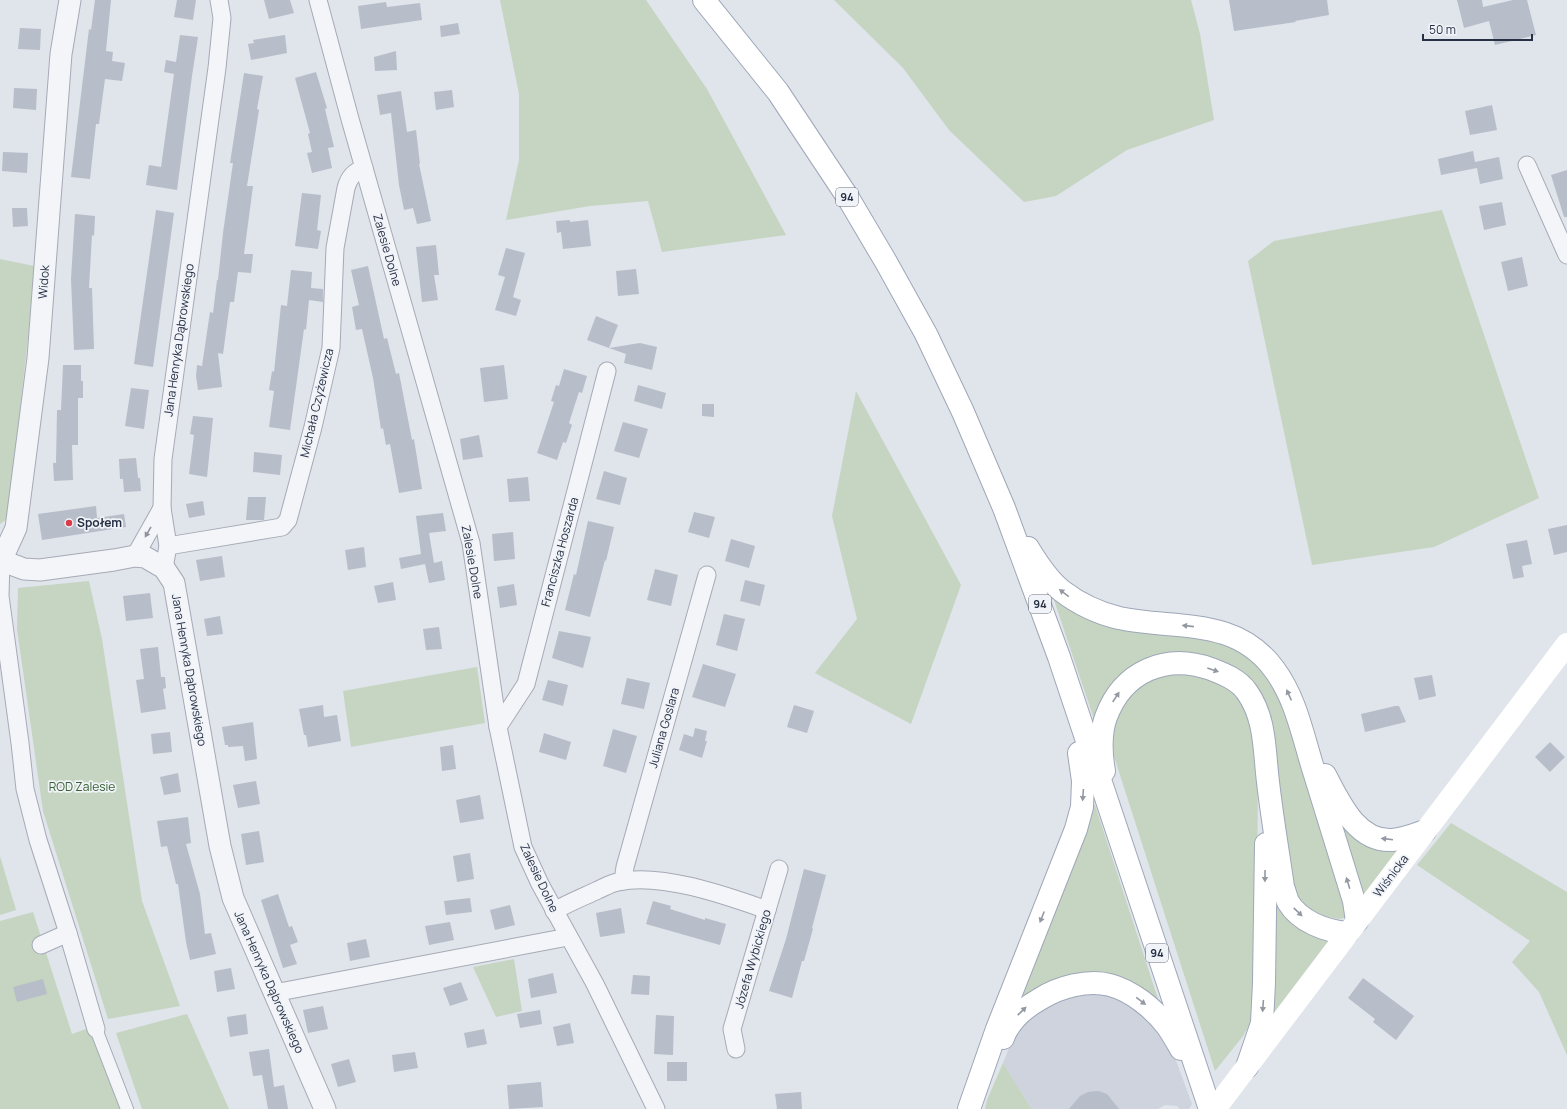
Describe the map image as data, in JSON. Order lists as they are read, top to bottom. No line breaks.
{"streets":{"main road":["94","Wiśnicka"],"street":["Zalesie Dolne","Widok","Jana Henryka Dąbrowskiego","Michała Czyżewicza","Franciszka Hoszarda","Juliana Goslara","Józefa Wybickiego"]},"crossings":[["Zalesie Dolne","Michała Czyżewicza"],["Zalesie Dolne","Franciszka Hoszarda"],["Jana Henryka Dąbrowskiego","Michała Czyżewicza"]],"parks":["ROD Zalesie"],"places":["Społem"],"scale_bar":"50 m"}
